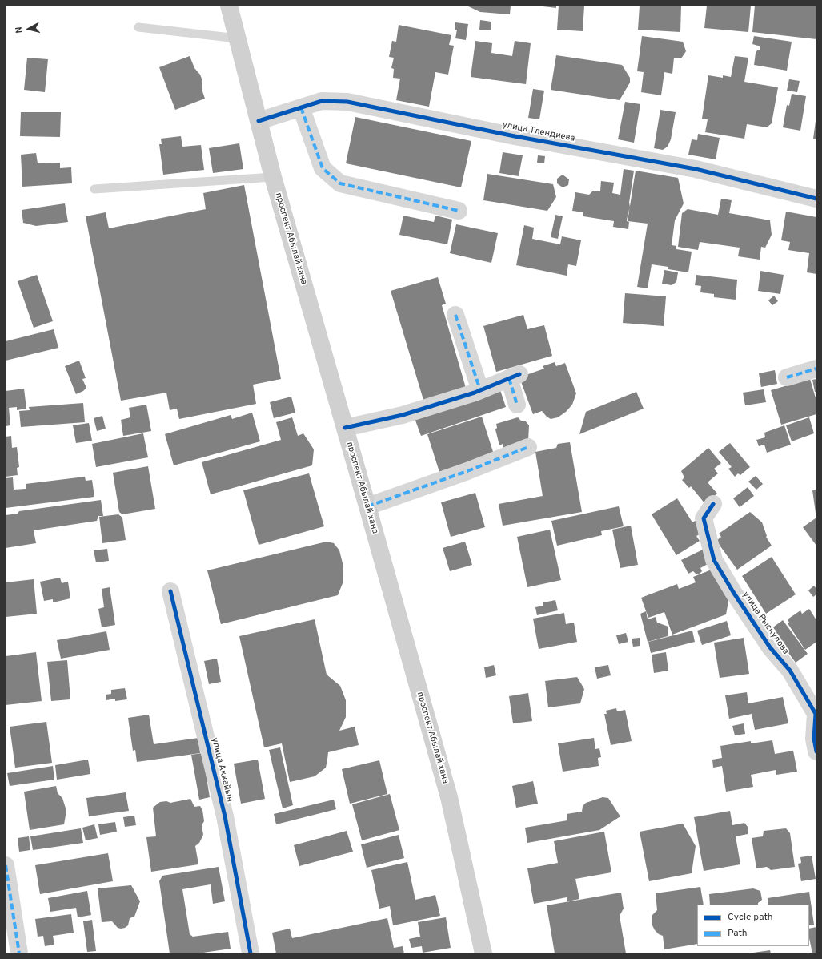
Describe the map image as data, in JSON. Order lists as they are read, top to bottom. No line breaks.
{"streets":{"main road":["проспект Абылай хана"],"street":["улица Тлендиева","улица Рыскулова","улица Аккайын"]},"crossings":[["улица Тлендиева","проспект Абылай хана"]],"legend":["Cycle path","Path"],"north":"left"}
